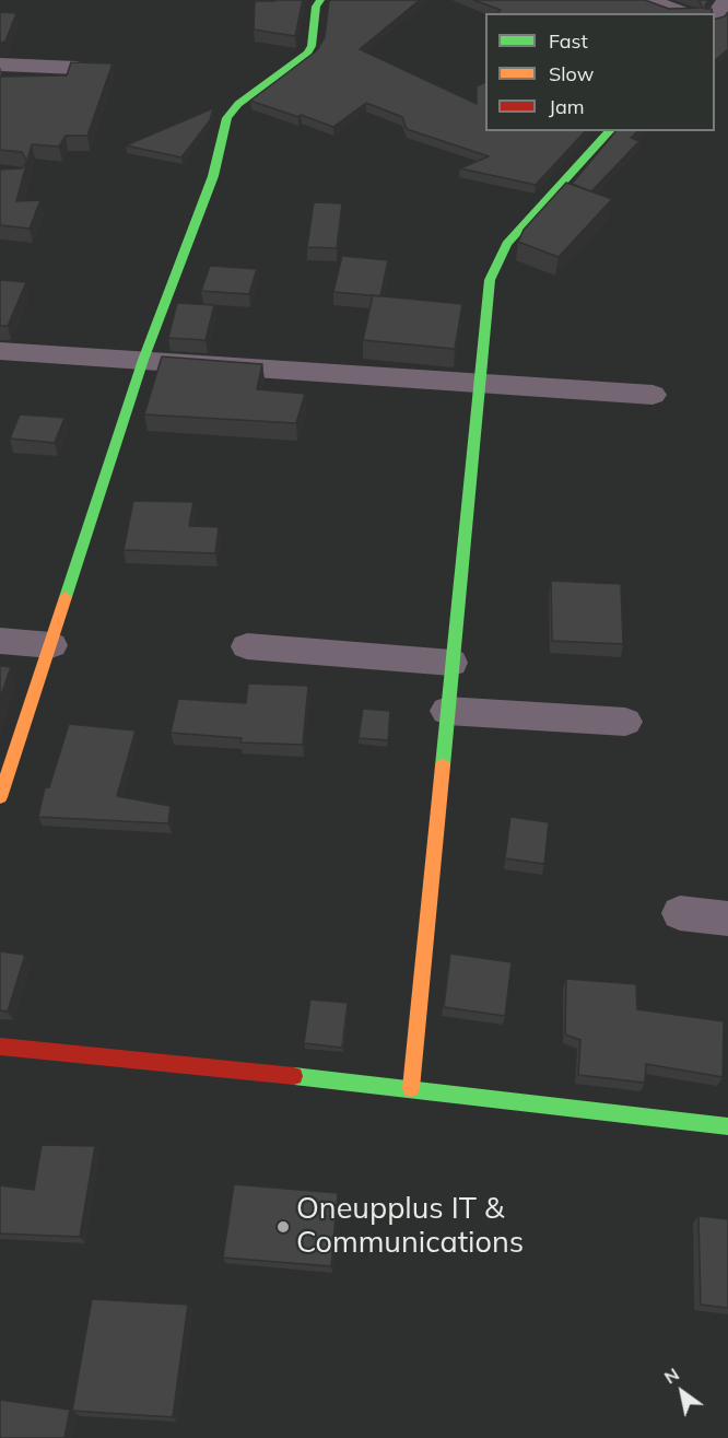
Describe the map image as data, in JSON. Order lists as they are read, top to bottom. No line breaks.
{"places":["Oneupplus IT & Communications"],"legend":["Fast","Slow","Jam"],"north":"top left"}
